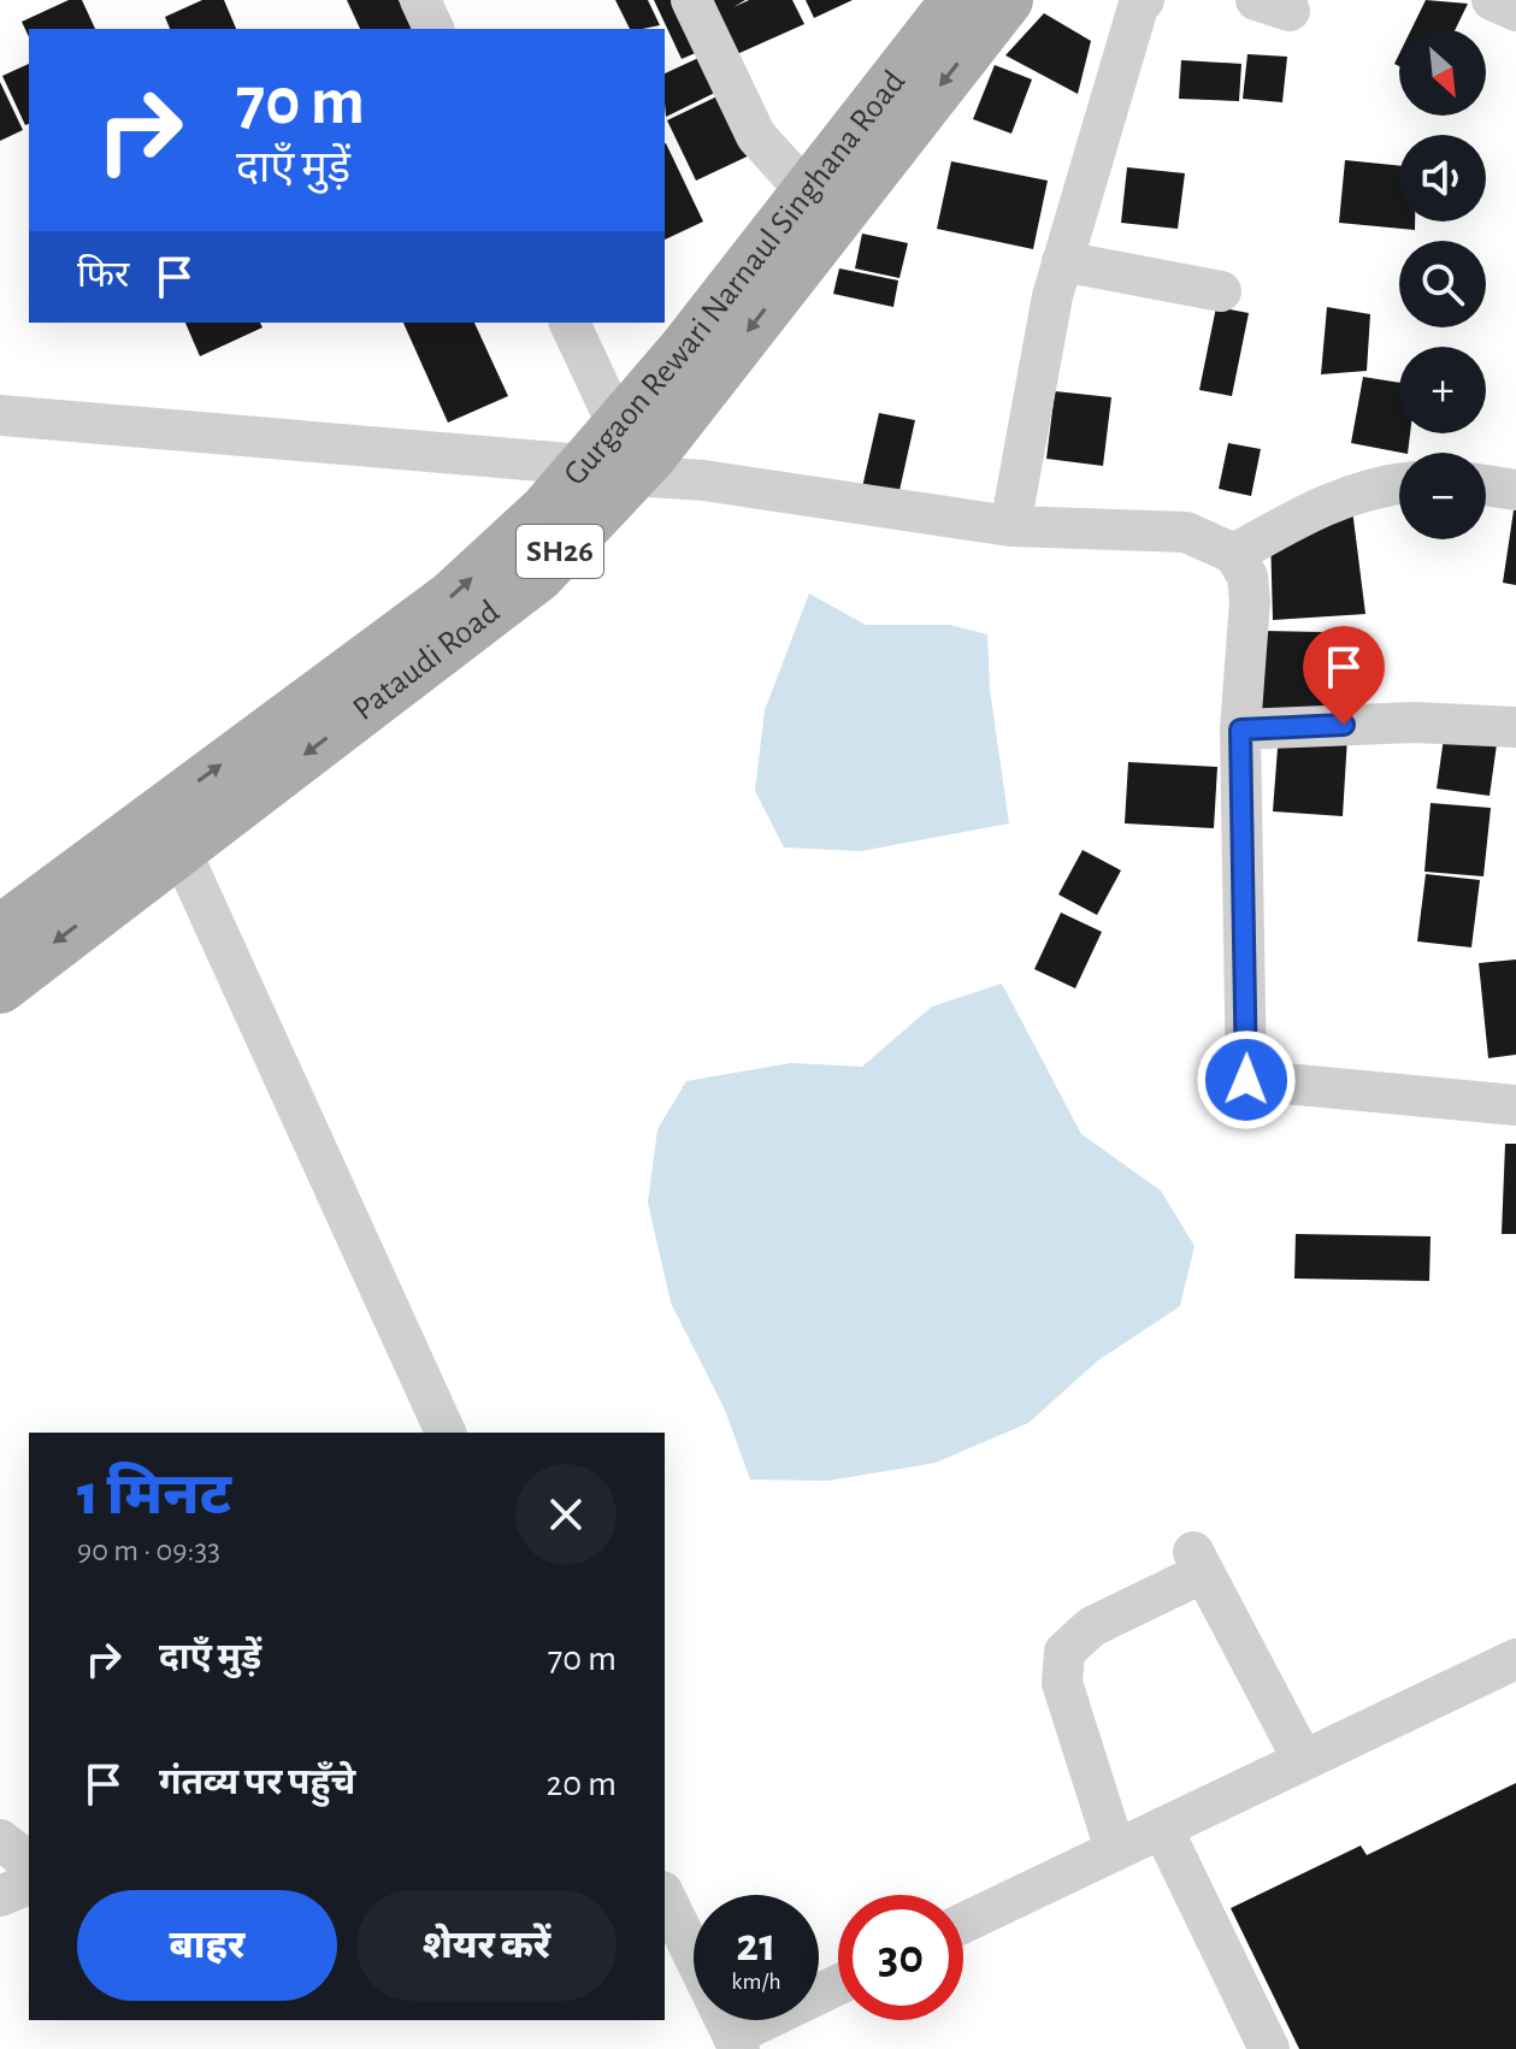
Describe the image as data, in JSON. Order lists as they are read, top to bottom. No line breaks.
{"streets":{"main road":["Gurgaon Rewari Narnaul Singhana Road","SH26"]},"crossings":[["Gurgaon Rewari Narnaul Singhana Road","SH26"]],"north":"bottom right","page":{"map_buttons":["+","−"],"turn":["70 m","दाएँ मुड़ें"],"then":"फिर","heading":["1 मिनट","90 m · 09:33"],"list":[{"name":"दाएँ मुड़ें","value":"70 m"},{"name":"गंतव्य पर पहुँचे","value":"20 m"}],"buttons":["बाहर","शेयर करें"],"speed":"21 km/h","limit":"30"}}
